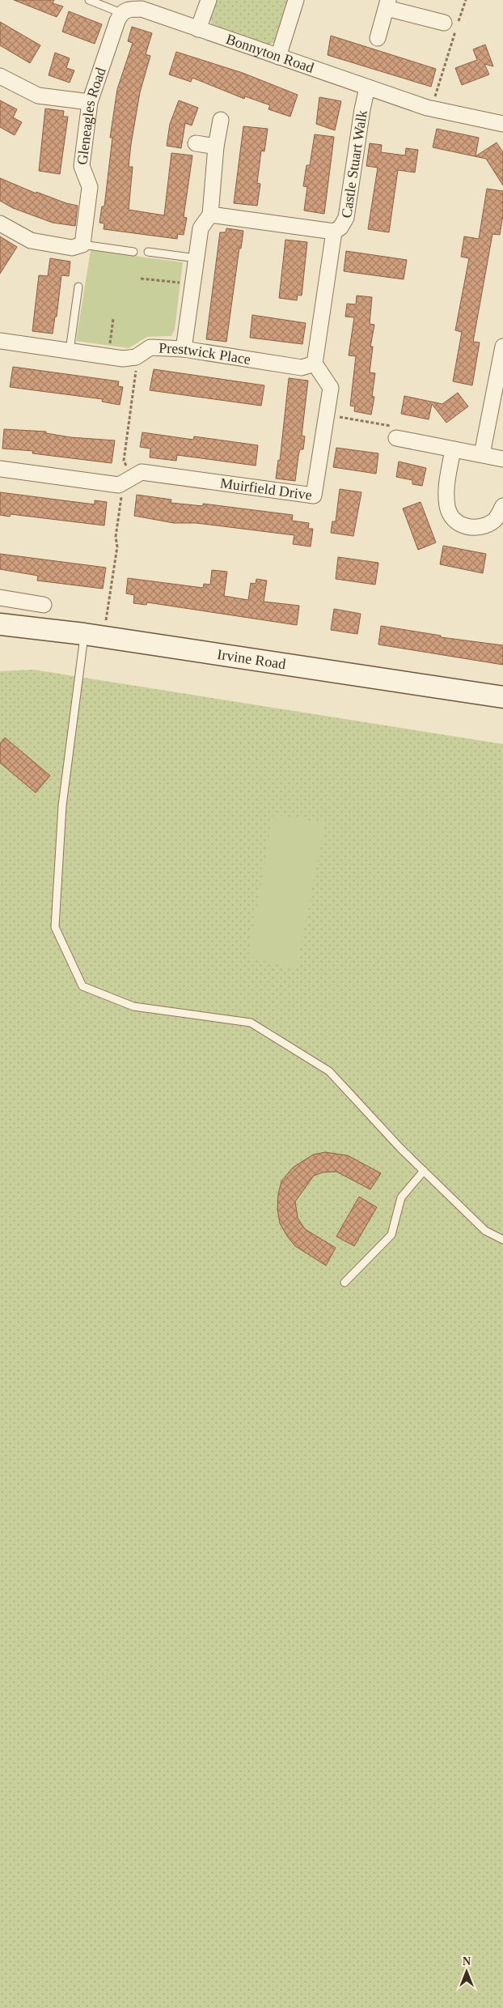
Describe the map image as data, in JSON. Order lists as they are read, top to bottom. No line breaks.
{"streets":{"main road":["Irvine Road"],"street":["Bonnyton Road","Gleneagles Road","Castle Stuart Walk","Prestwick Place","Muirfield Drive"]},"crossings":[["Bonnyton Road","Gleneagles Road"],["Bonnyton Road","Castle Stuart Walk"],["Prestwick Place","Muirfield Drive"]],"north":"top"}
